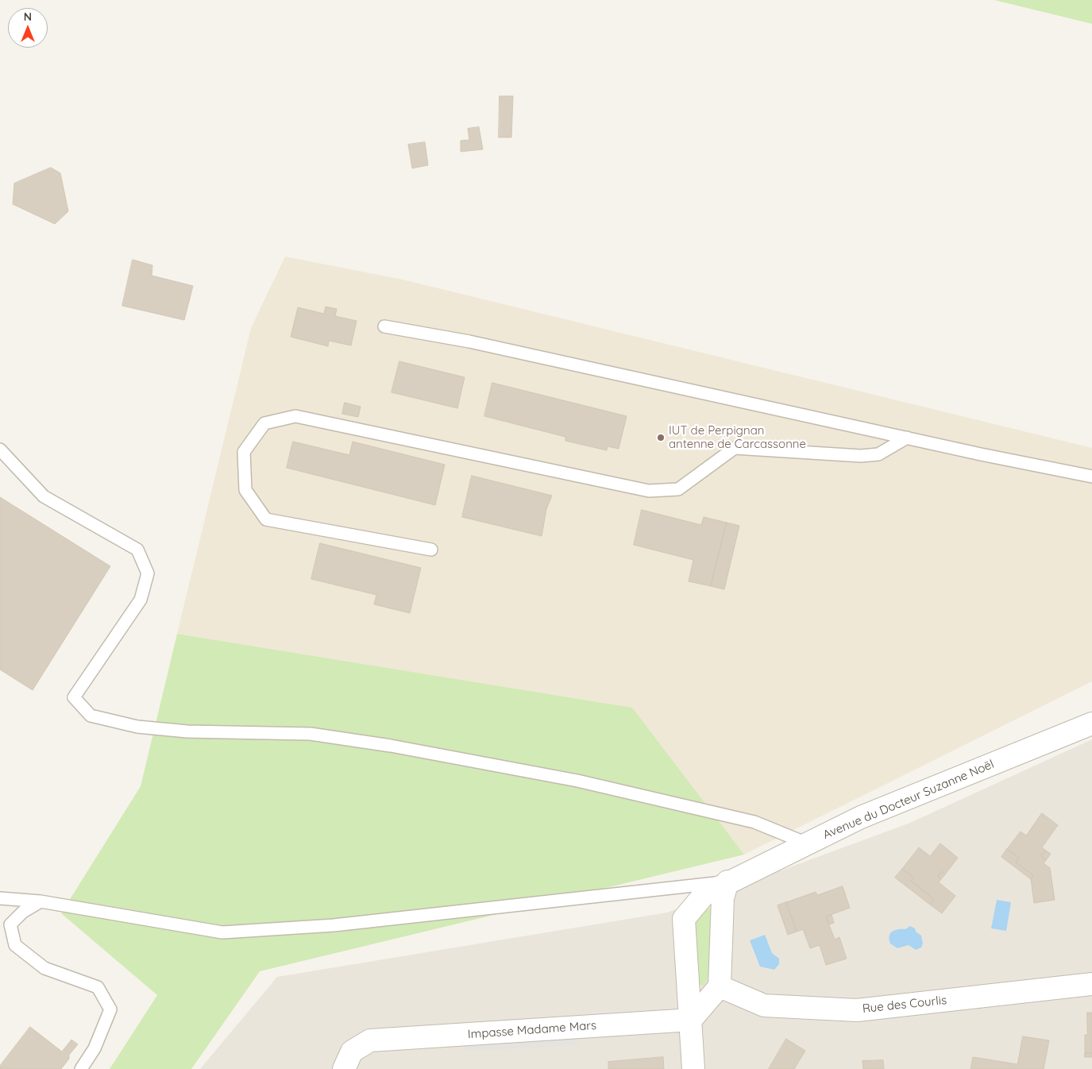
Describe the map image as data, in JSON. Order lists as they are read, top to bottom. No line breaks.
{"streets":{"street":["Avenue du Docteur Suzanne Noël","Rue des Courlis","Impasse Madame Mars"]},"crossings":[["Avenue du Docteur Suzanne Noël","Impasse Madame Mars"]],"places":["IUT de Perpignan antenne de Carcassonne"],"north":"top"}
